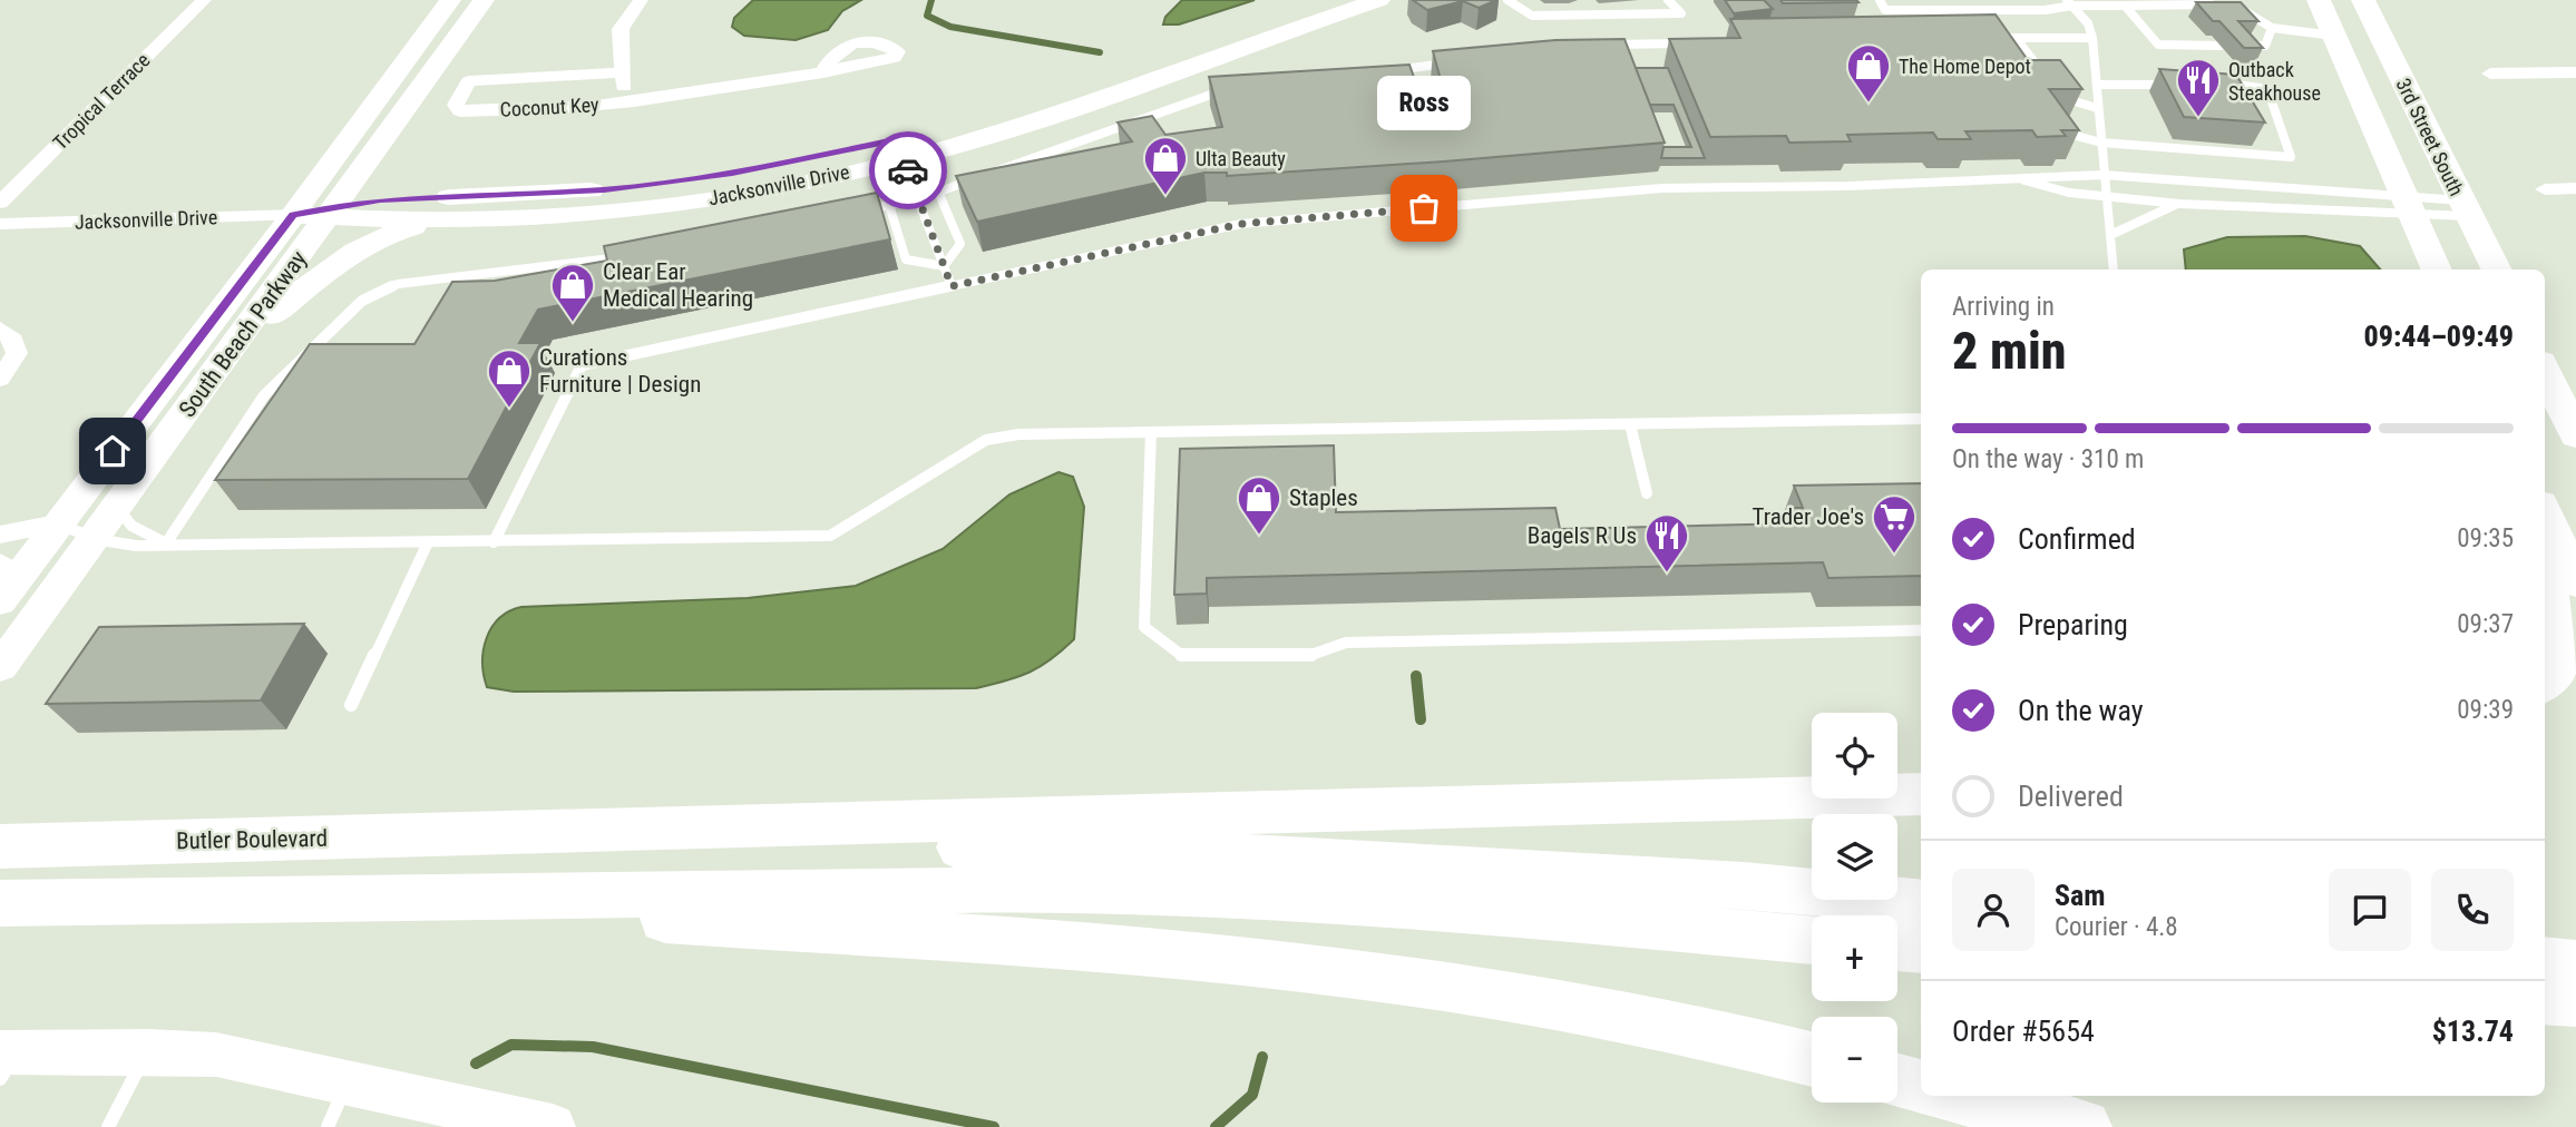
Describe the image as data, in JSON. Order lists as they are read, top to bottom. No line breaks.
{"streets":{"highway":["Butler Boulevard"],"main road":["3rd Street South"],"street":["Tropical Terrace","Coconut Key","Jacksonville Drive","South Beach Parkway"]},"crossings":[["Jacksonville Drive","South Beach Parkway"]],"places":{"shop":["The Home Depot","Ulta Beauty","Clear Ear Medical Hearing","Curations Furniture | Design","Staples"],"restaurant":["Outback Steakhouse","Bagels R Us"],"other":["Ross"],"supermarket":["Trader Joe's"]},"page":{"bubble":"Ross","heading":["2 min","Arriving in","09:44–09:49"],"panel":["Sam","Courier · 4.8","Order #5654","$13.74"],"bar":"On the way · 310 m","list":[["Confirmed","09:35"],["Preparing","09:37"],["On the way","09:39"],"Delivered"],"map_buttons":["+","−"]}}
